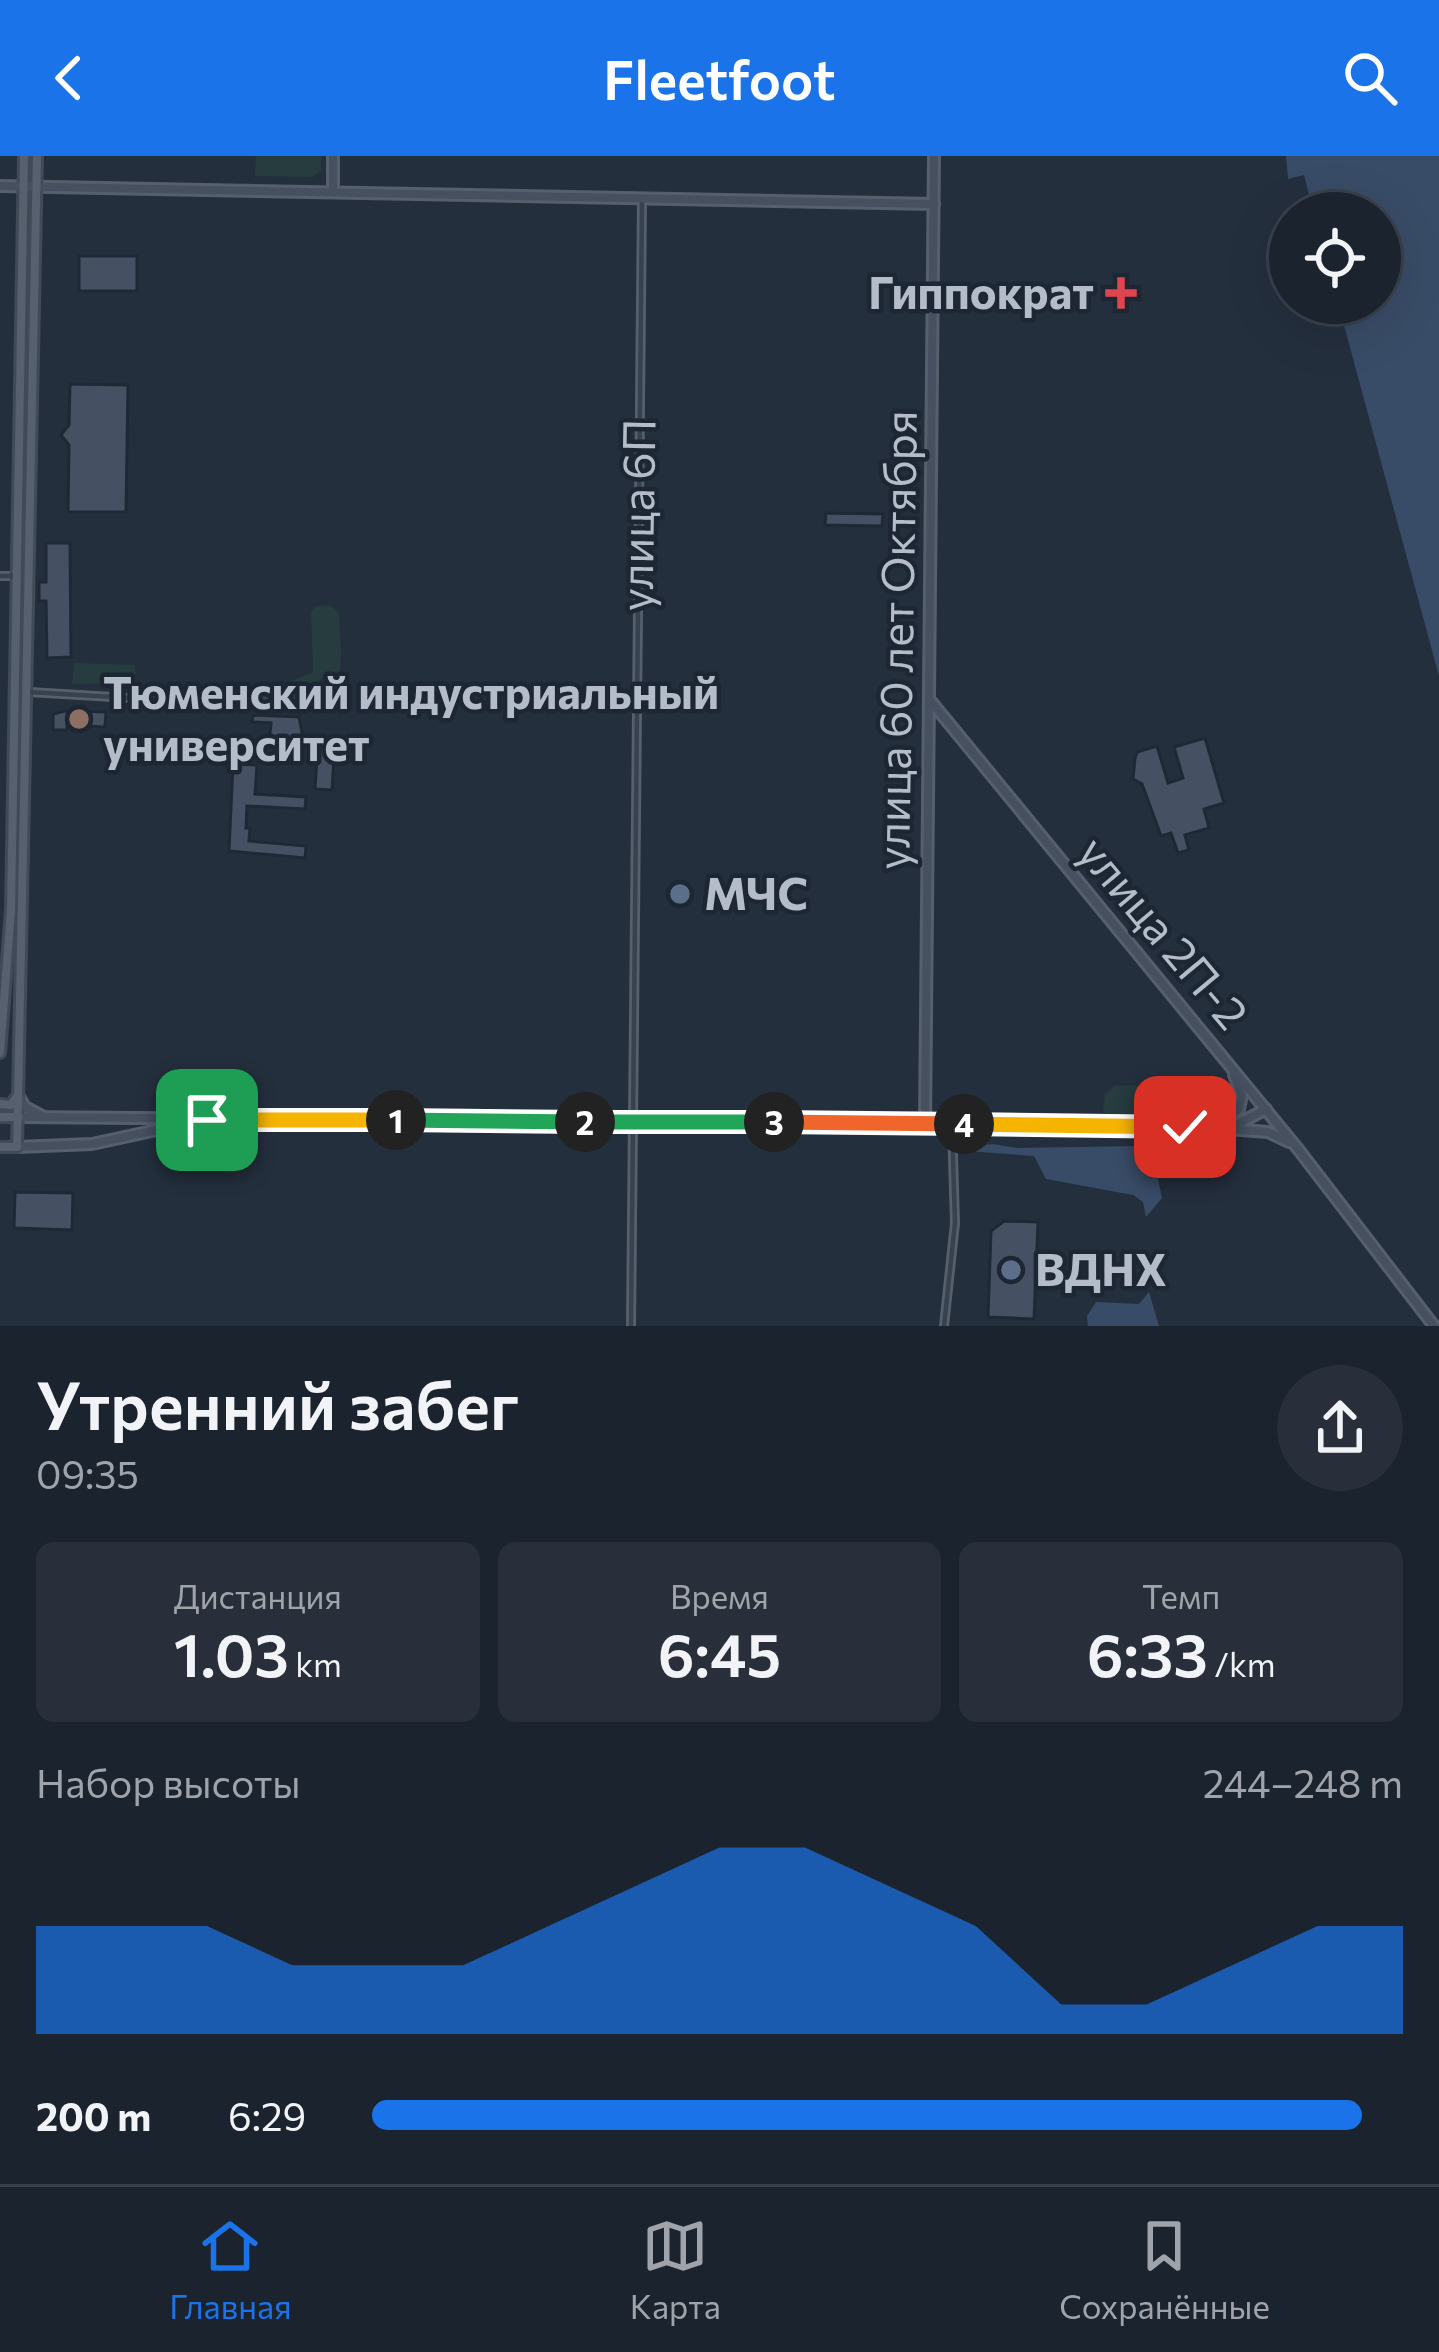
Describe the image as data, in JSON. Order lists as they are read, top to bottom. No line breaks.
{"streets":{"main road":["улица 60 лет Октября","улица 2П-2"],"street":["улица 6П"]},"crossings":[["улица 60 лет Октября","улица 2П-2"]],"places":{"health":["Гиппократ"],"other":["Тюменский индустриальный университет","МЧС","ВДНХ"]},"page":{"header":"Fleetfoot","pins":["1","2","3","4"],"heading":["Утренний забег","09:35"],"stats":[["Дистанция","1.03 km"],["Время","6:45"],["Темп","6:33 /km"]],"chart":["Набор высоты","244–248 m"],"list":[{"name":"200 m","note":"6:29"}],"tabs":["Главная","Карта","Сохранённые"]}}
